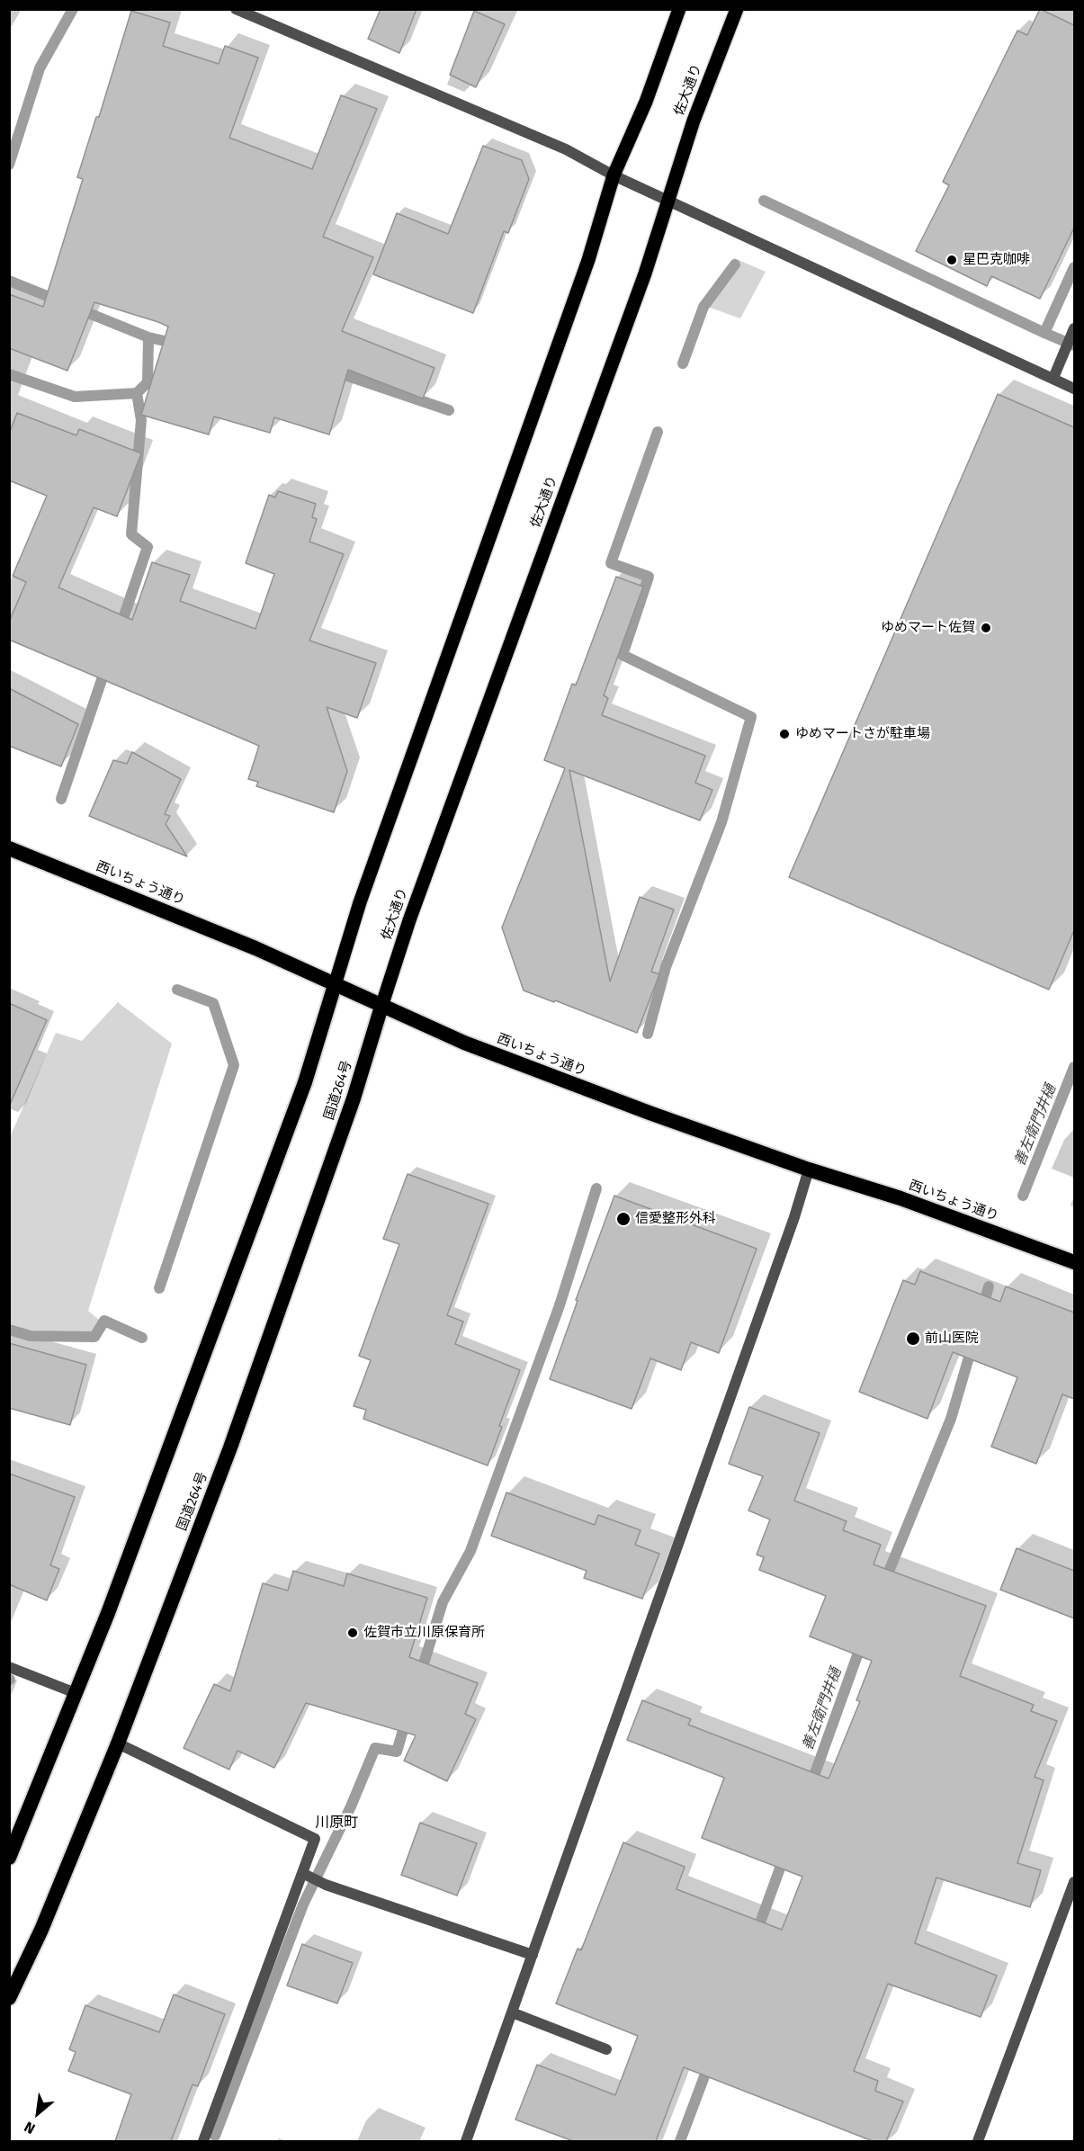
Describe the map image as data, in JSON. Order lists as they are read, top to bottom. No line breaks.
{"streets":{"highway":["西いちょう通り","国道264号"],"main road":["佐大通り"]},"crossings":[["佐大通り","西いちょう通り"],["佐大通り","国道264号"],["西いちょう通り","国道264号"]],"districts":["川原町"],"water":["善左衛門井樋"],"places":["星巴克咖啡","ゆめマート佐賀","ゆめマートさが駐車場","信愛整形外科","前山医院","佐賀市立川原保育所"],"north":"bottom left"}
